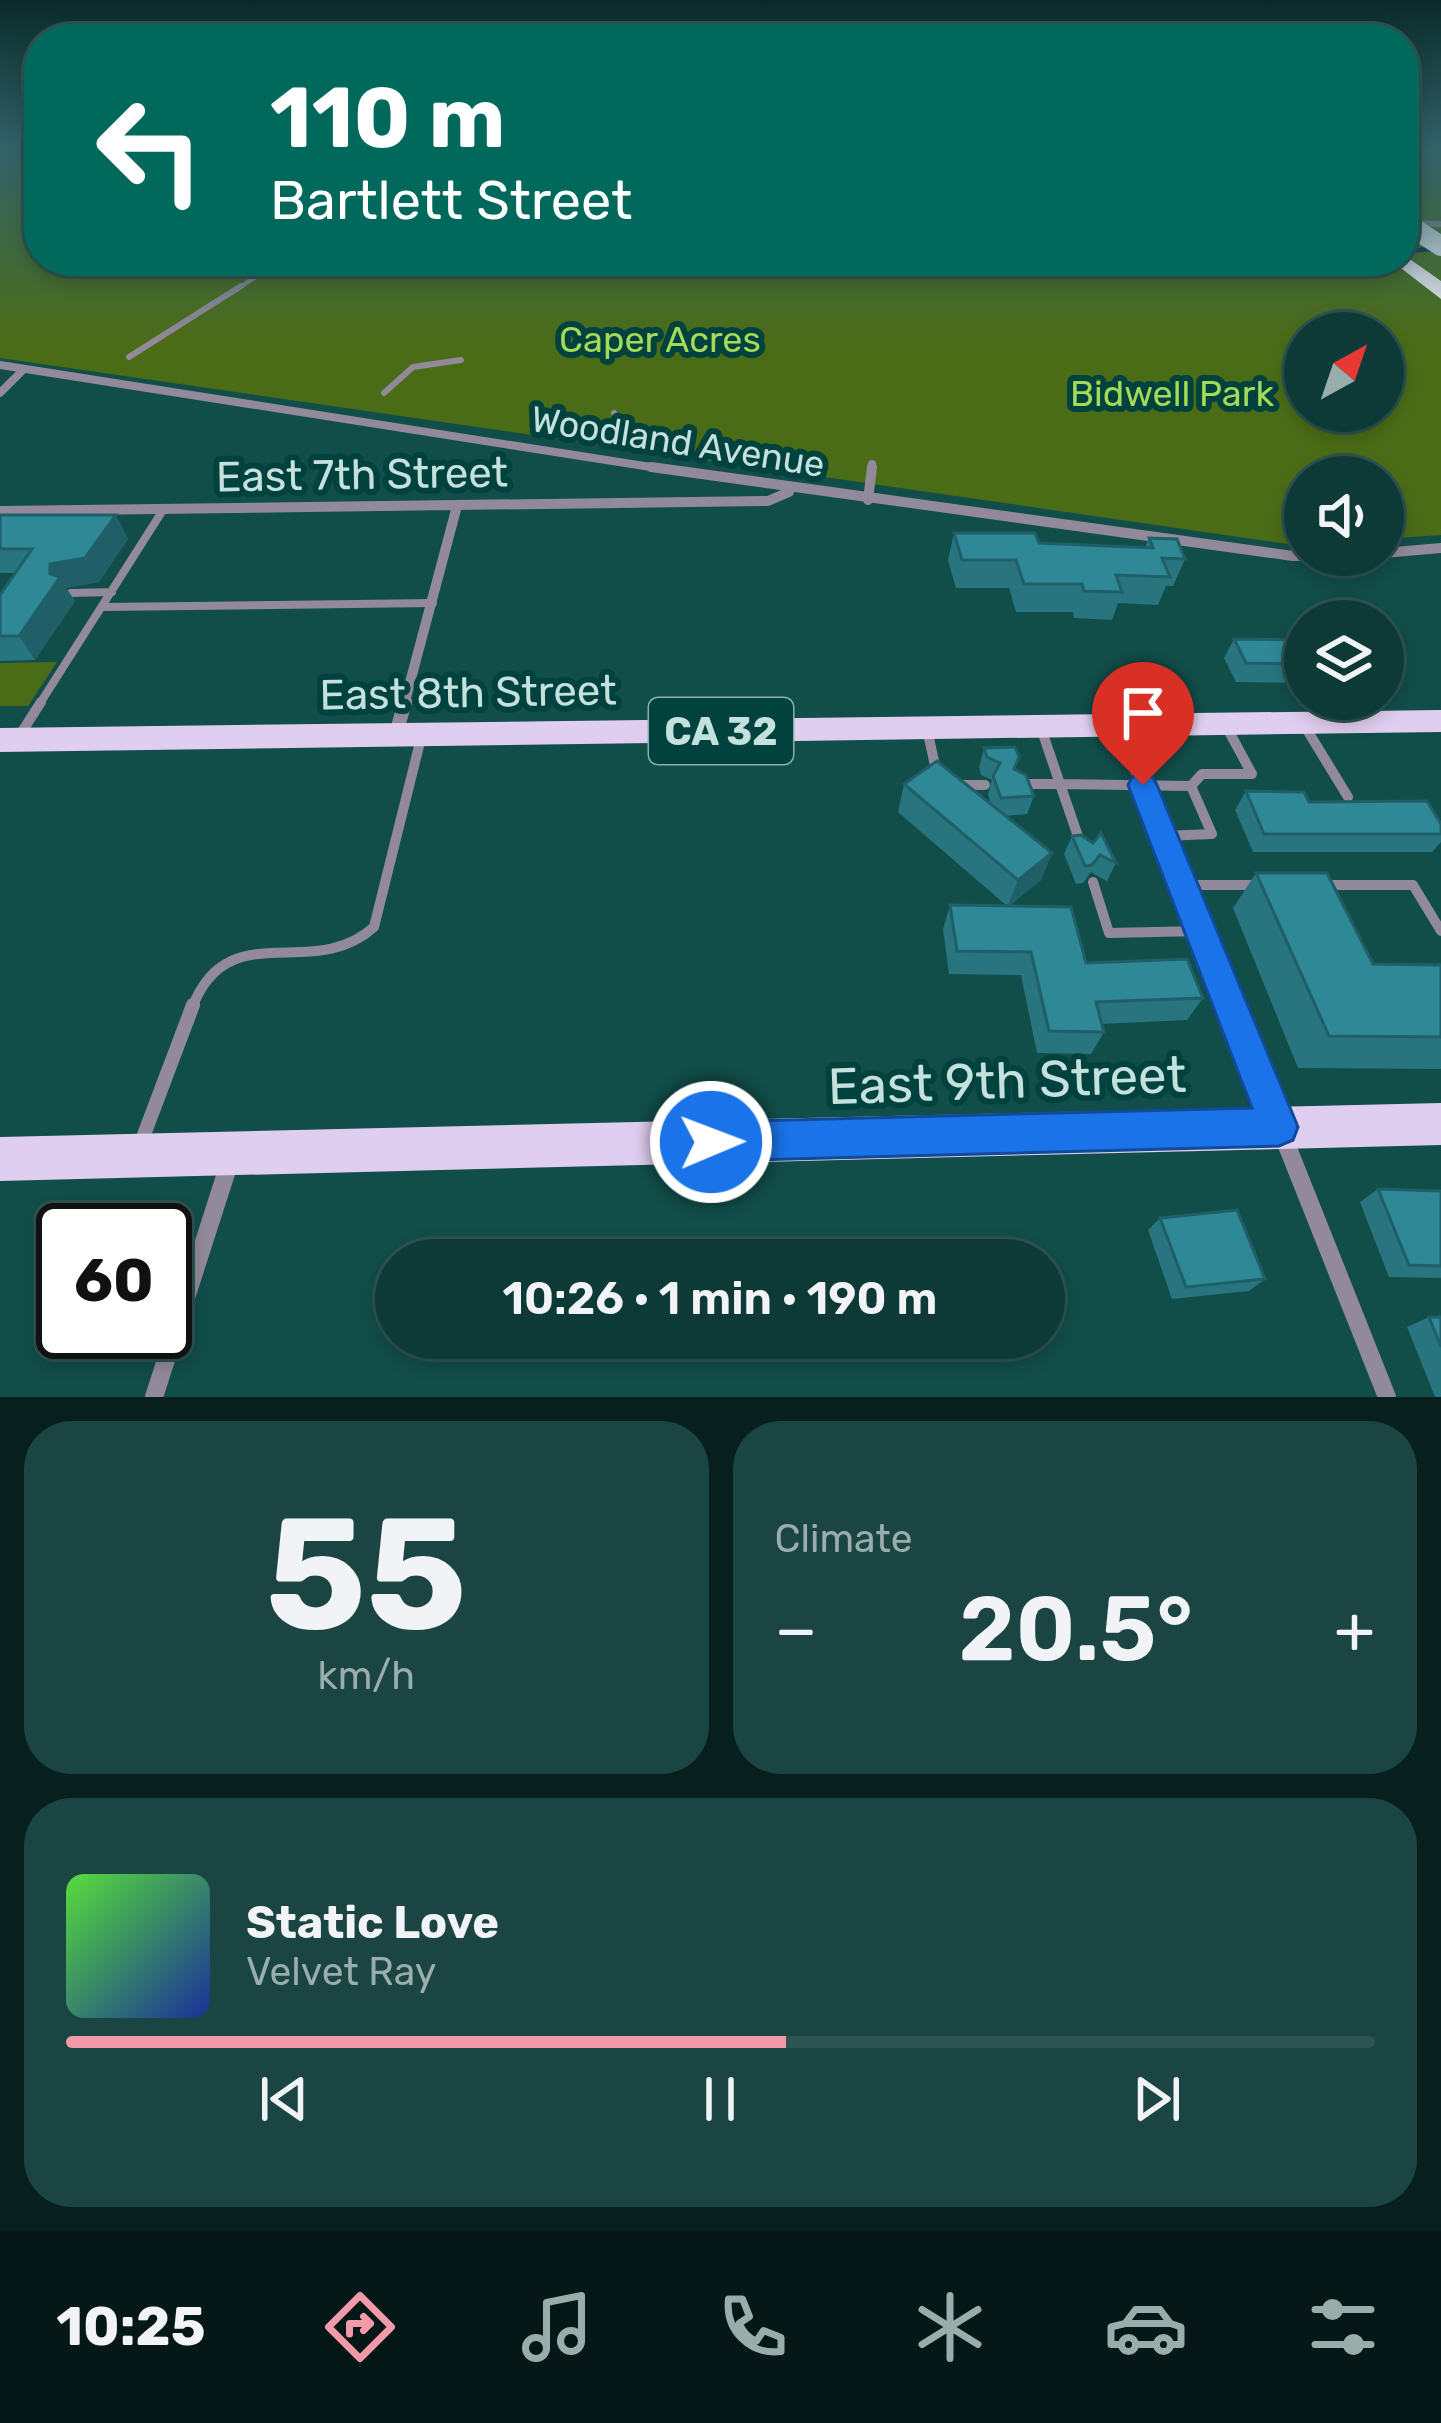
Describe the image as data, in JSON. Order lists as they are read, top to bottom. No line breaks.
{"streets":{"main road":["East 8th Street","CA 32","East 9th Street"],"street":["Woodland Avenue","East 7th Street"]},"crossings":[["Woodland Avenue","East 7th Street"]],"parks":["Caper Acres","Bidwell Park"],"north":"top right","page":{"turn":["110 m","Bartlett Street"],"limit":"60","trip":"10:26 · 1 min · 190 m","tile":[["55","km/h"],"Climate"],"heat":["−","20.5°","+"],"song":["Static Love","Velvet Ray"],"tabs":"10:25"}}
